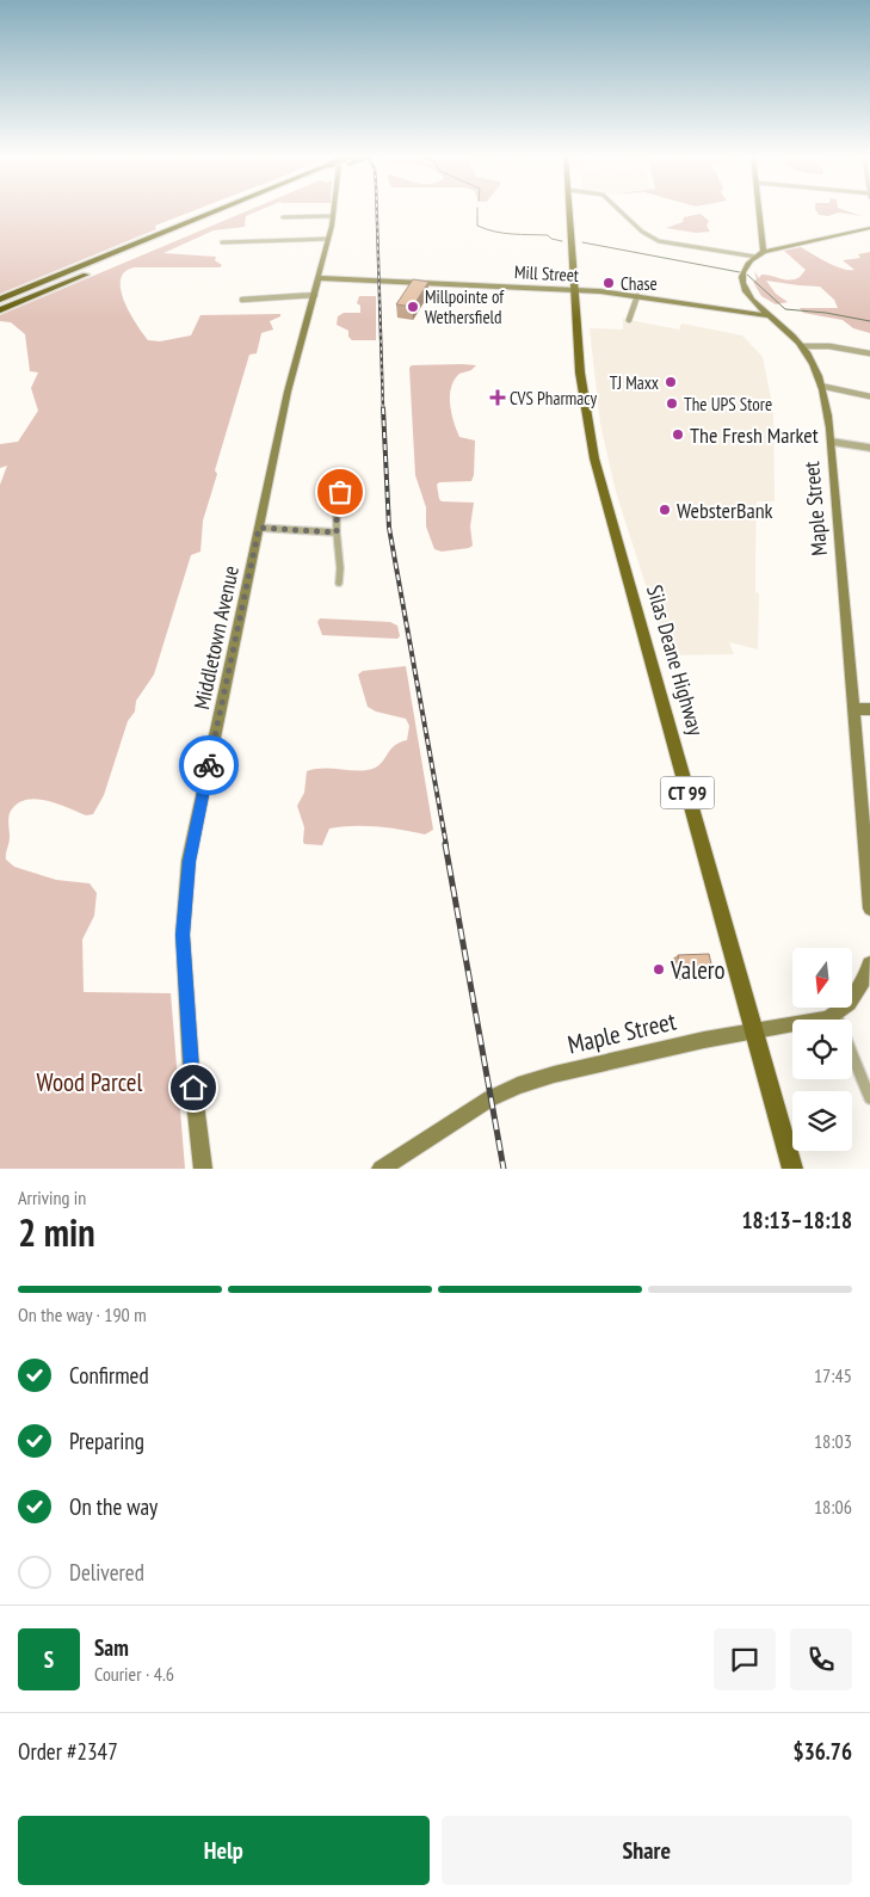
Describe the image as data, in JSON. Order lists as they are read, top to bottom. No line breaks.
{"streets":{"main road":["Maple Street","Silas Deane Highway","CT 99"],"street":["Mill Street","Middletown Avenue"]},"crossings":[["Mill Street","Maple Street"],["Mill Street","Middletown Avenue"],["Mill Street","Silas Deane Highway"],["Maple Street","Silas Deane Highway"]],"parks":["Wood Parcel"],"places":{"other":["Chase","Millpointe of Wethersfield","TJ Maxx","The UPS Store","The Fresh Market","WebsterBank","Valero"],"health":["CVS Pharmacy"]},"north":"bottom","page":{"heading":["2 min","Arriving in","18:13–18:18"],"panel":["Sam","Courier · 4.6","Order #2347","$36.76"],"bar":"On the way · 190 m","list":[["Confirmed","17:45"],["Preparing","18:03"],["On the way","18:06"],"Delivered"],"round":"S","buttons":["Help","Share"]}}
